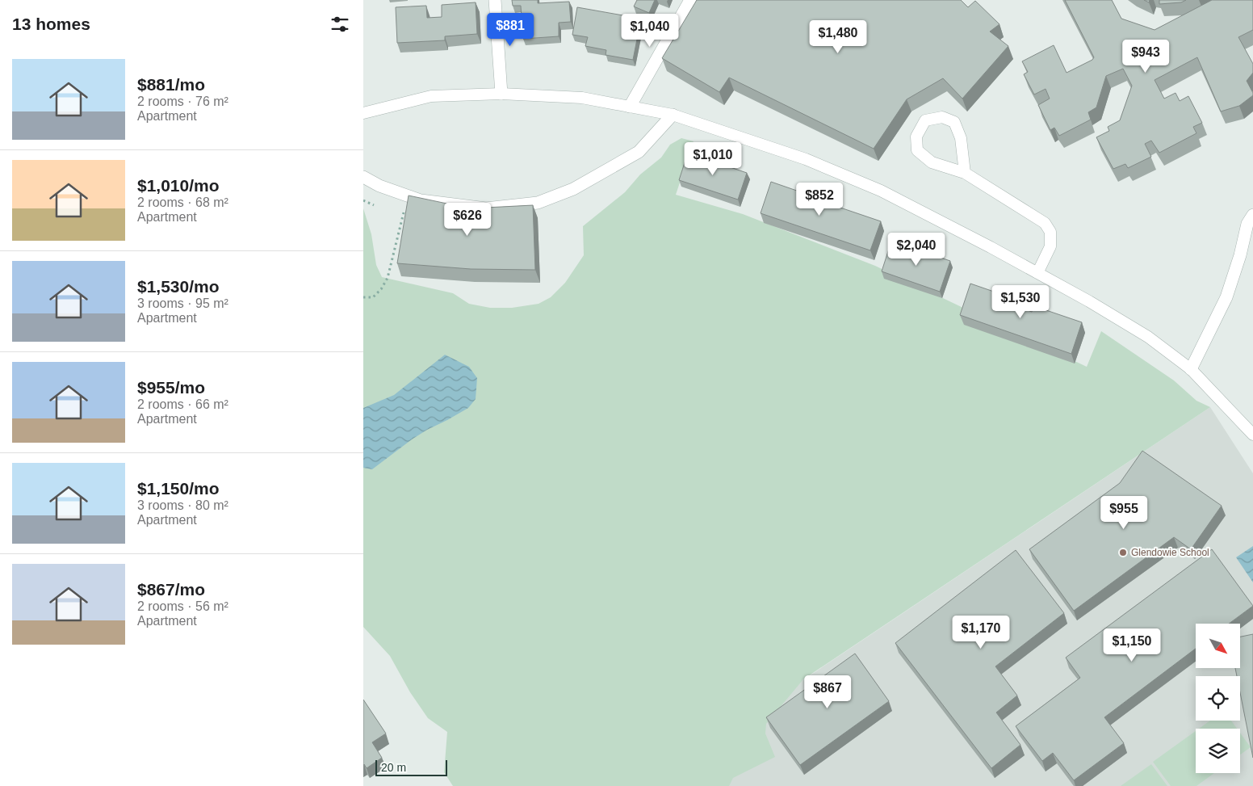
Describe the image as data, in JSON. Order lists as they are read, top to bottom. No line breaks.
{"places":["Glendowie School"],"scale_bar":"20 m","north":"bottom right","page":{"heading":"13 homes","price":["$881","$1,040","$1,480","$943","$1,010","$852","$626","$2,040","$1,530","$955","$1,170","$1,150","$867"],"list":[{"name":"$881/mo","note":"2 rooms · 76 m² · Apartment"},{"name":"$1,010/mo","note":"2 rooms · 68 m² · Apartment"},{"name":"$1,530/mo","note":"3 rooms · 95 m² · Apartment"},{"name":"$955/mo","note":"2 rooms · 66 m² · Apartment"},{"name":"$1,150/mo","note":"3 rooms · 80 m² · Apartment"},{"name":"$867/mo","note":"2 rooms · 56 m² · Apartment"}],"scale":"20 m"}}
